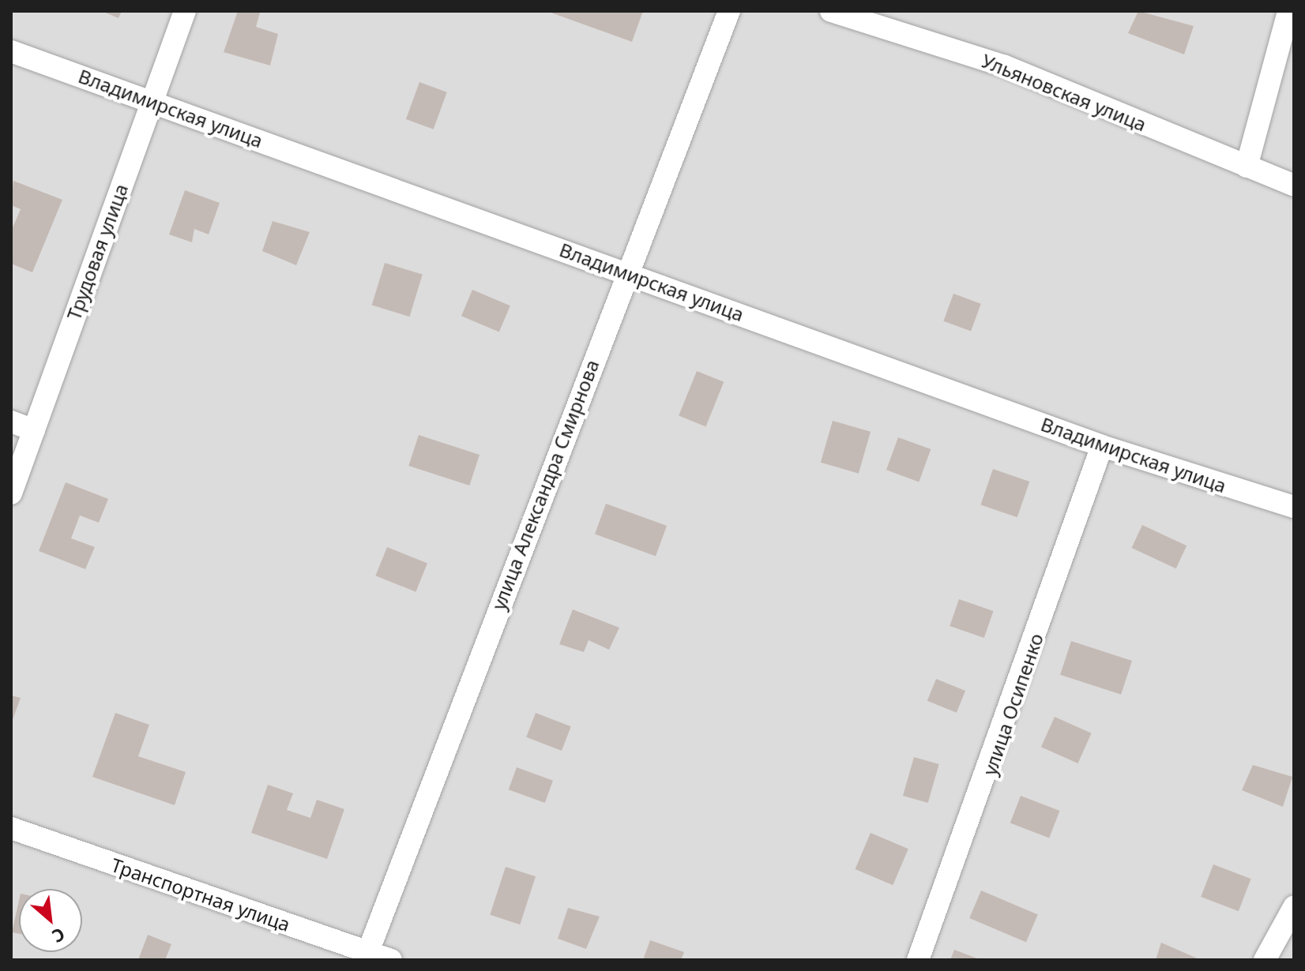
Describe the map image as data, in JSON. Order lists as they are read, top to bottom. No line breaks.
{"streets":{"street":["Ульяновская улица","Владимирская улица","Трудовая улица","улица Александра Смирнова","улица Осипенко","Транспортная улица"]},"crossings":[["Владимирская улица","Трудовая улица"],["Владимирская улица","улица Александра Смирнова"],["Владимирская улица","улица Осипенко"],["улица Александра Смирнова","Транспортная улица"]],"north":"bottom right"}
